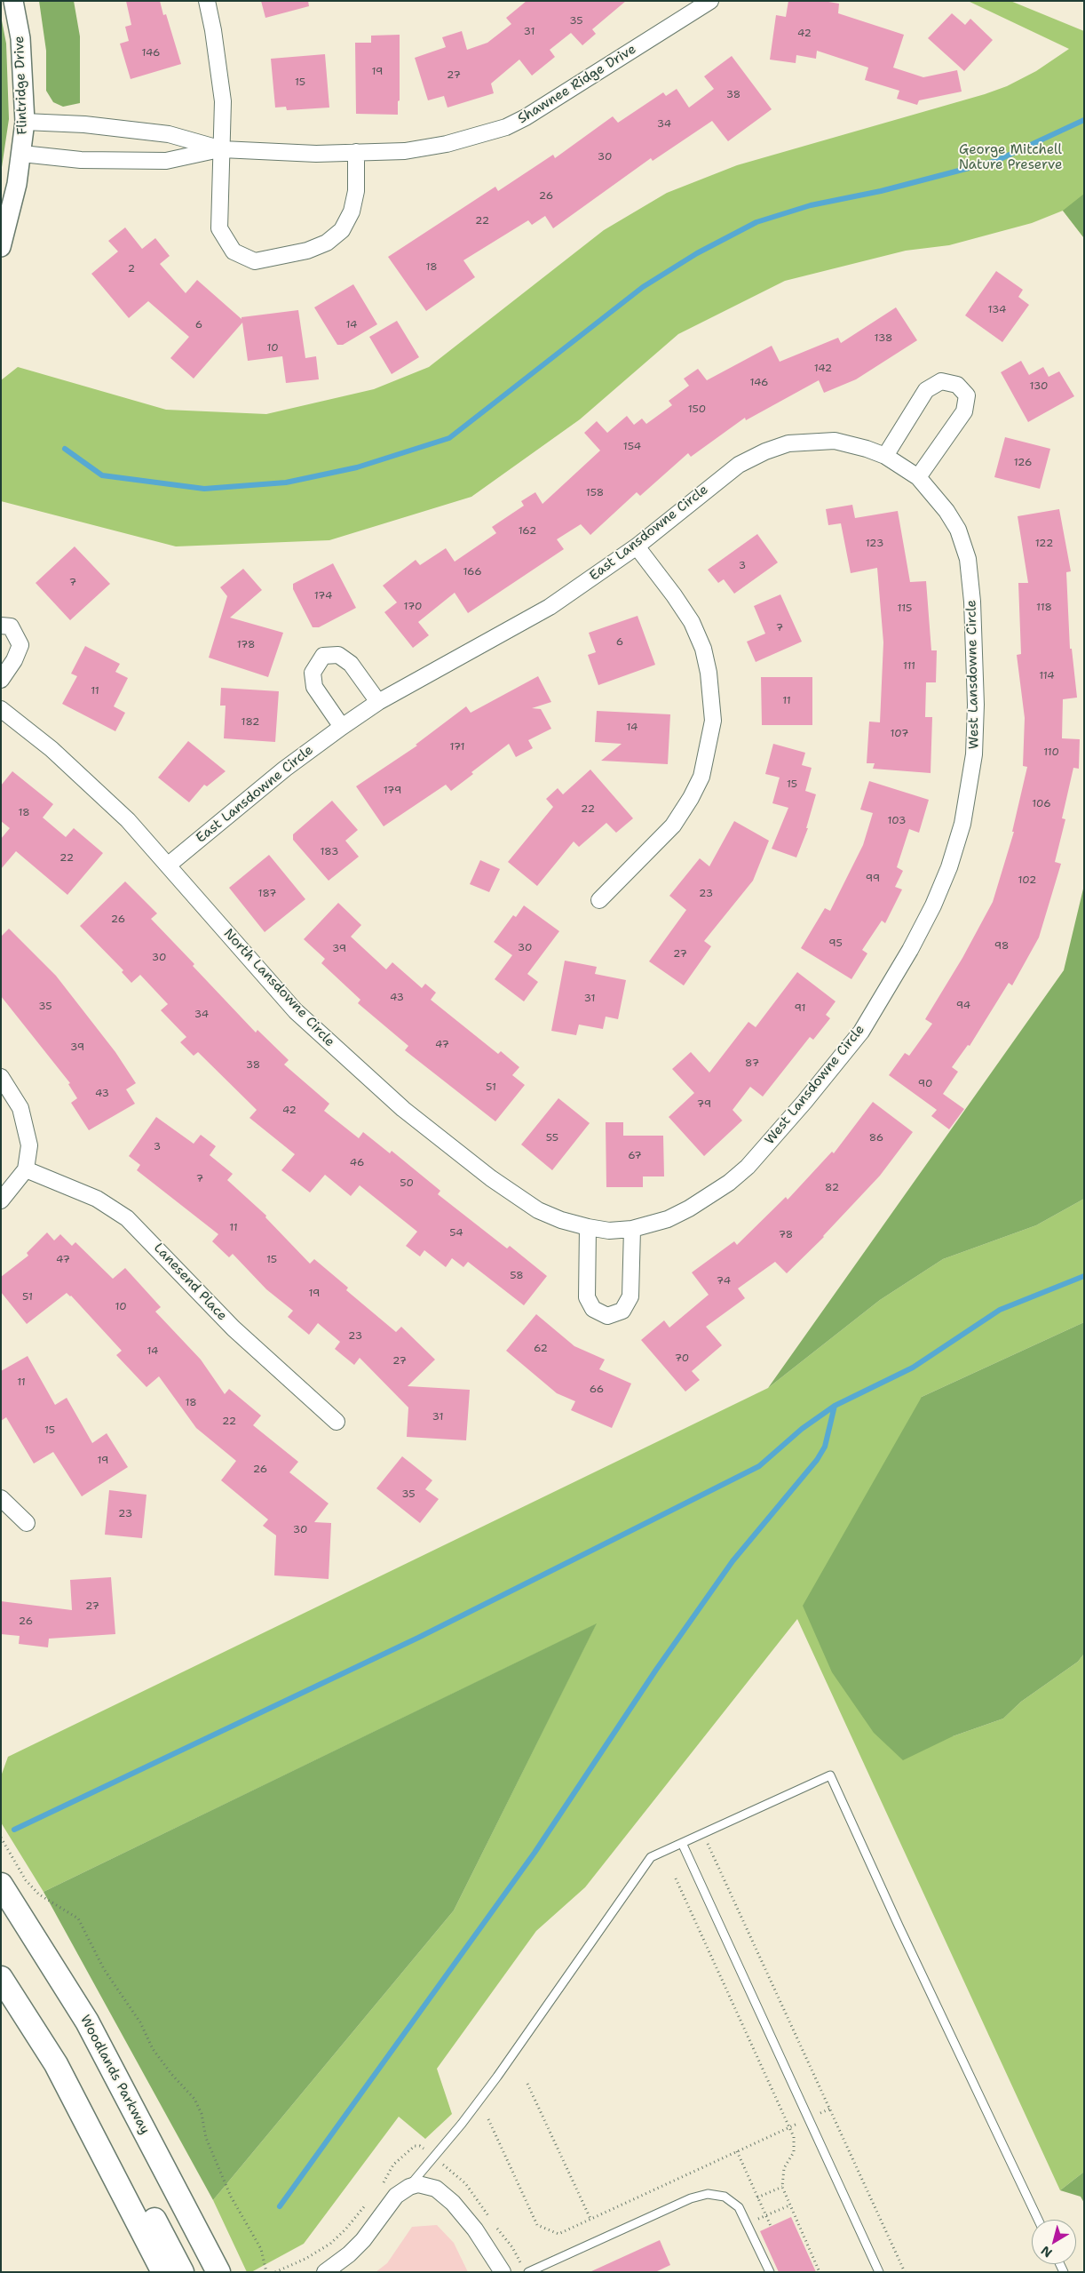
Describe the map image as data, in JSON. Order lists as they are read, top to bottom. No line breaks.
{"streets":{"main road":["Woodlands Parkway"],"street":["Shawnee Ridge Drive","Flintridge Drive","East Lansdowne Circle","West Lansdowne Circle","North Lansdowne Circle","Lanesend Place"]},"crossings":[["Shawnee Ridge Drive","Flintridge Drive"],["East Lansdowne Circle","West Lansdowne Circle"],["East Lansdowne Circle","North Lansdowne Circle"],["West Lansdowne Circle","North Lansdowne Circle"]],"parks":["George Mitchell Nature Preserve"],"house_numbers":["35","31","42","146","19","27","15","38","34","30","26","22","18","2","134","6","14","138","10","142","146","130","150","154","126","158","162","123","122","3","166","7","174","170","118","115","7","6","178","111","114","11","11","182","14","107","171","110","15","179","106","22","18","103","183","22","99","102","187","23","26","95","98","30","39","27","30","43","31","94","35","91","34","47","39","87","38","90","51","43","79","42","55","86","3","67","46","7","50","82","11","54","78","47","15","58","74","19","51","10","23","62","14","70","27","11","66","18","31","22","15","19","26","35","23","30","27","26"],"north":"bottom left"}
